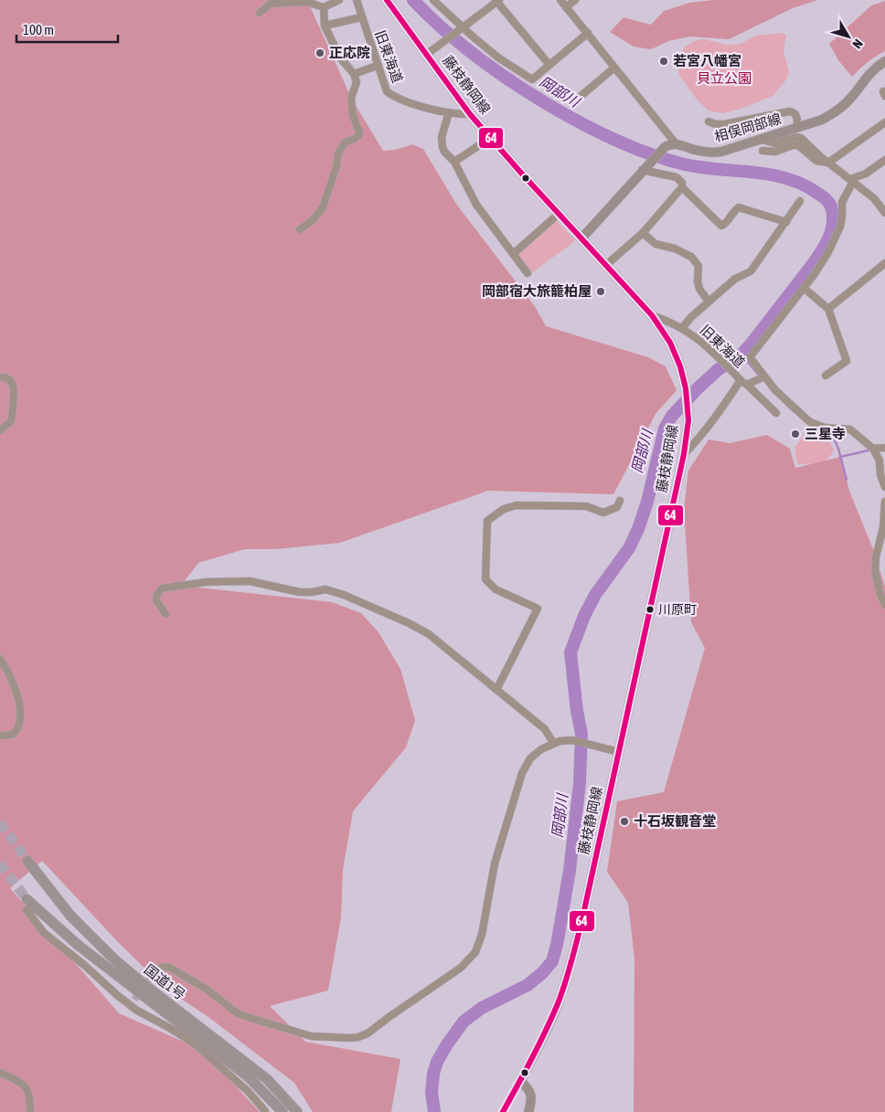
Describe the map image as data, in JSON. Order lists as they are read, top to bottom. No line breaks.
{"streets":{"highway":["国道1号"],"main road":["藤枝静岡線","相俣岡部線"],"street":["旧東海道"]},"crossings":[["旧東海道","藤枝静岡線"]],"water":["岡部川"],"parks":["貝立公園"],"places":["正応院","若宮八幡宮","岡部宿大旅籠柏屋","三星寺","川原町","十石坂観音堂"],"lines":["transit line 64"],"scale_bar":"100 m","north":"bottom right"}
